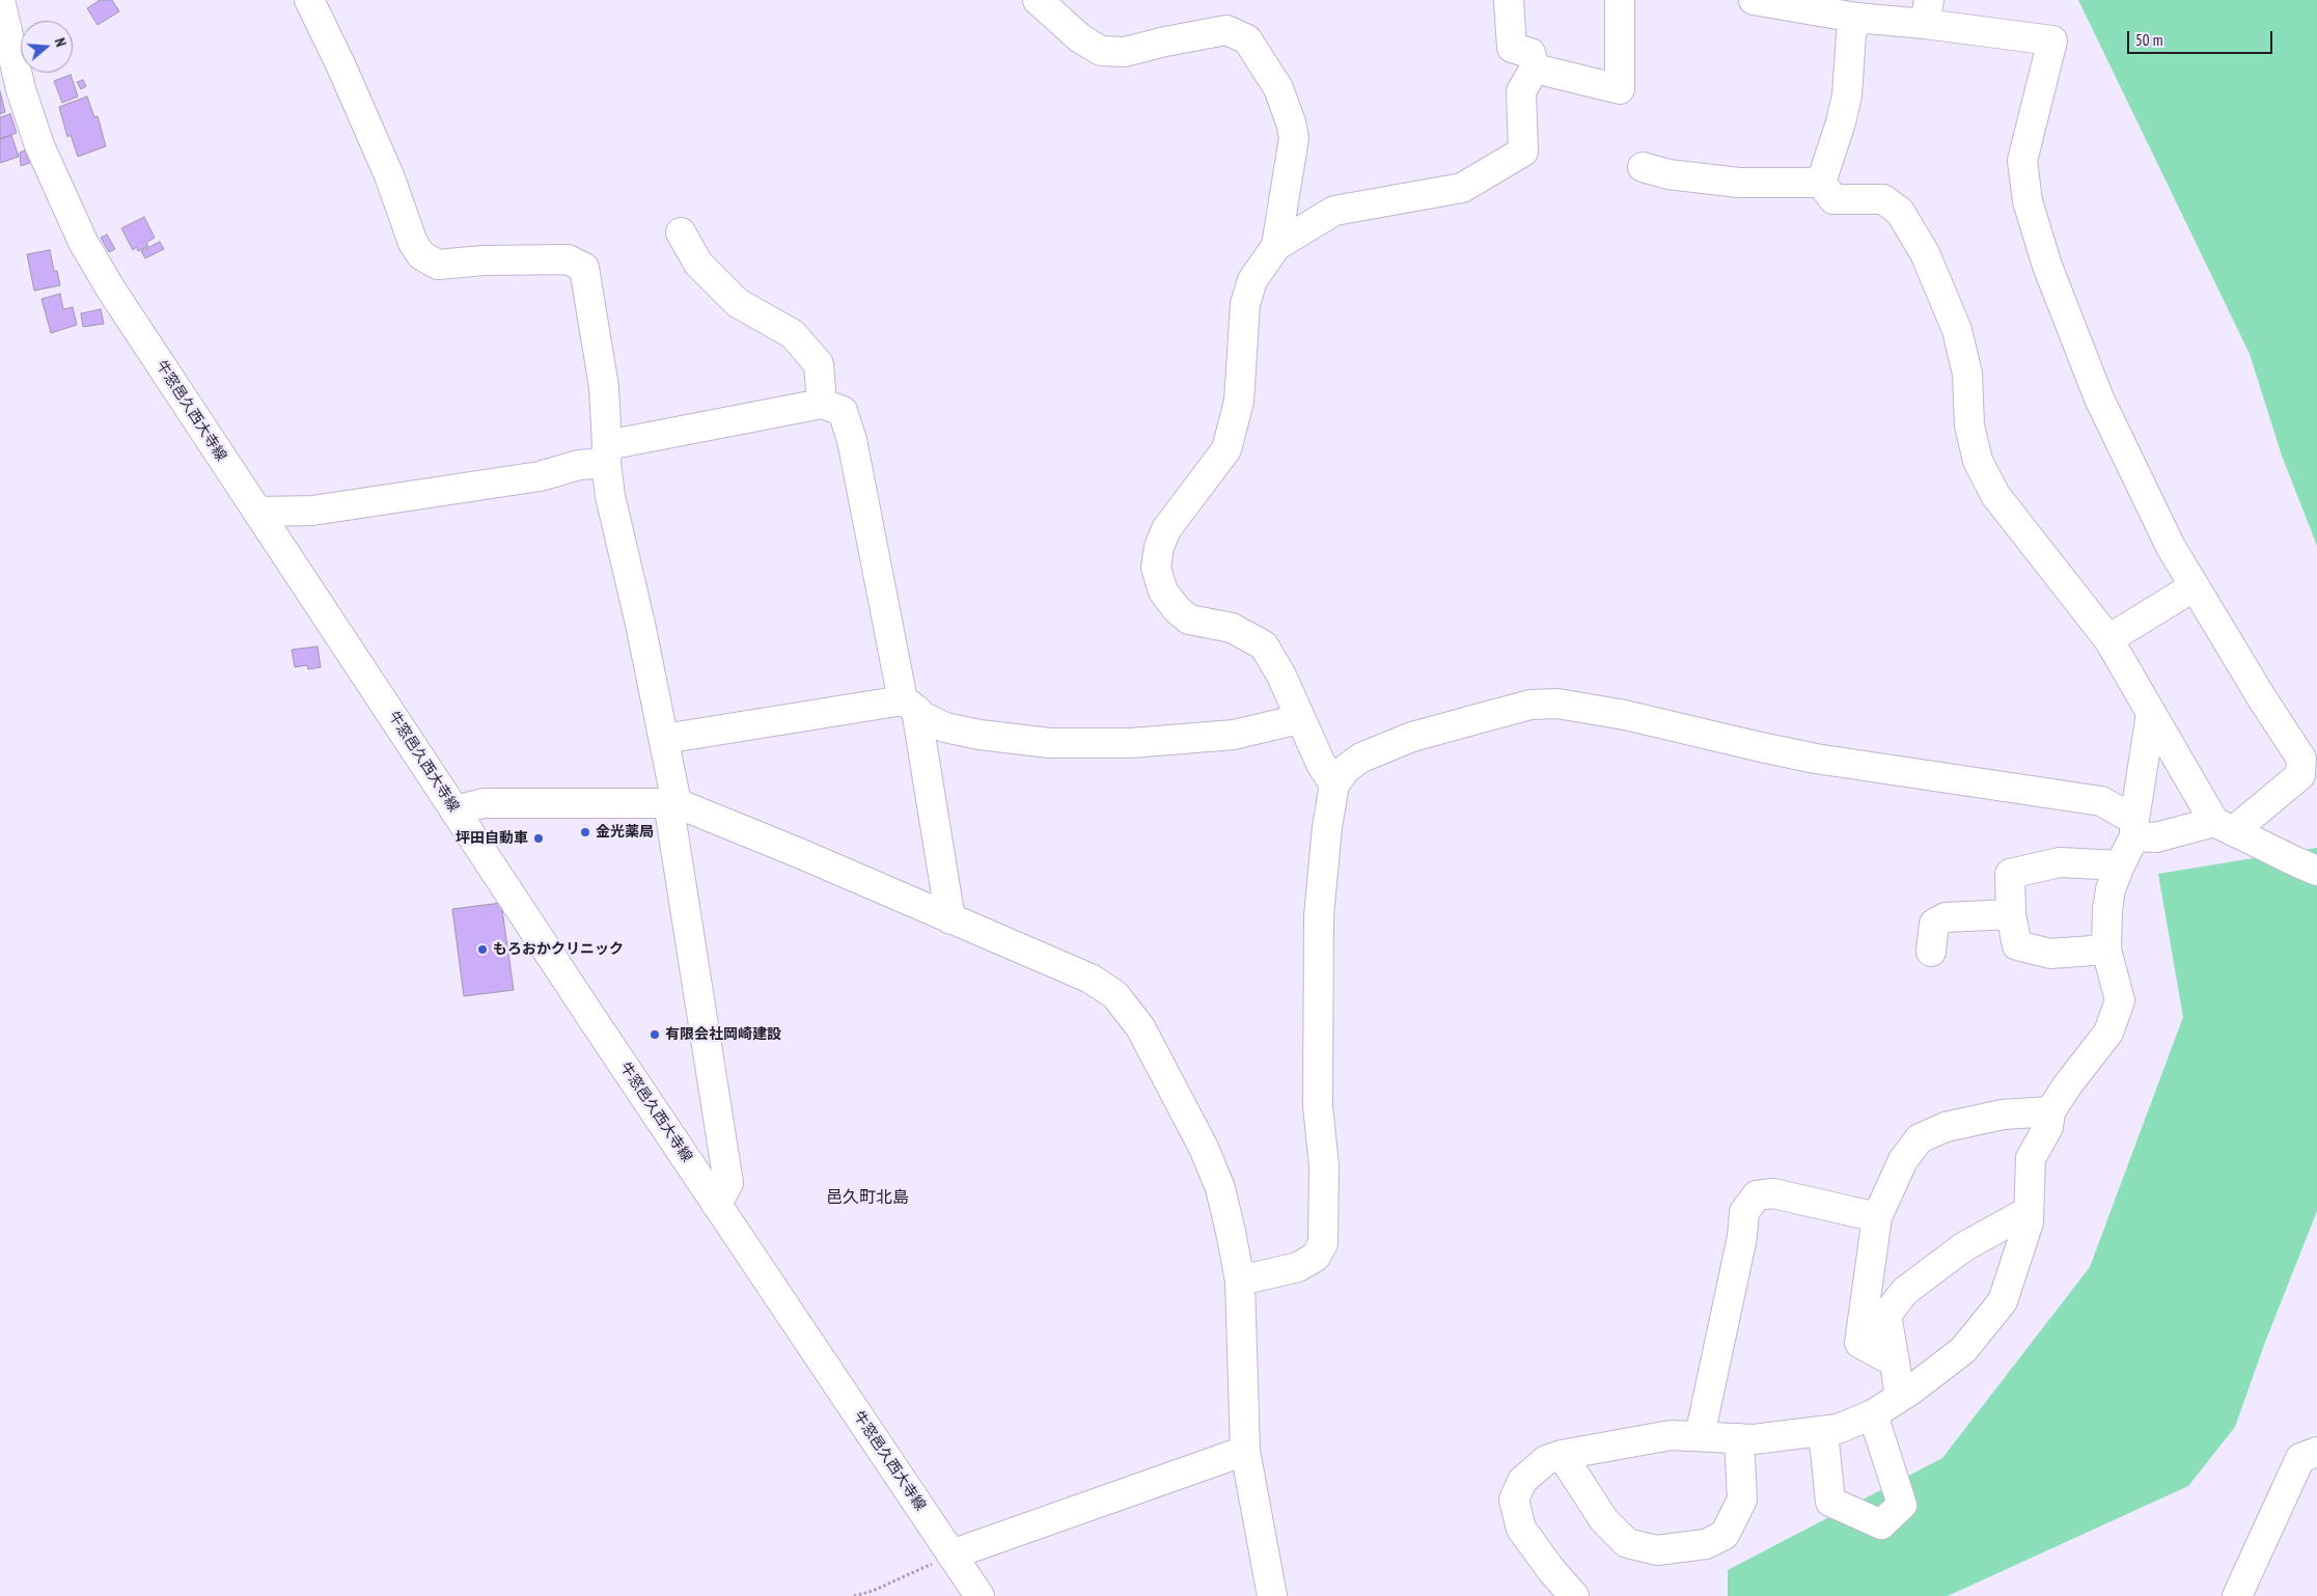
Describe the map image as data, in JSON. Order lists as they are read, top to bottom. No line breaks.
{"streets":{"street":["牛窓邑久西大寺線"]},"districts":["邑久町北島"],"places":["金光薬局","坪田自動車","もろおかクリニック","有限会社岡崎建設"],"scale_bar":"50 m","north":"right"}
